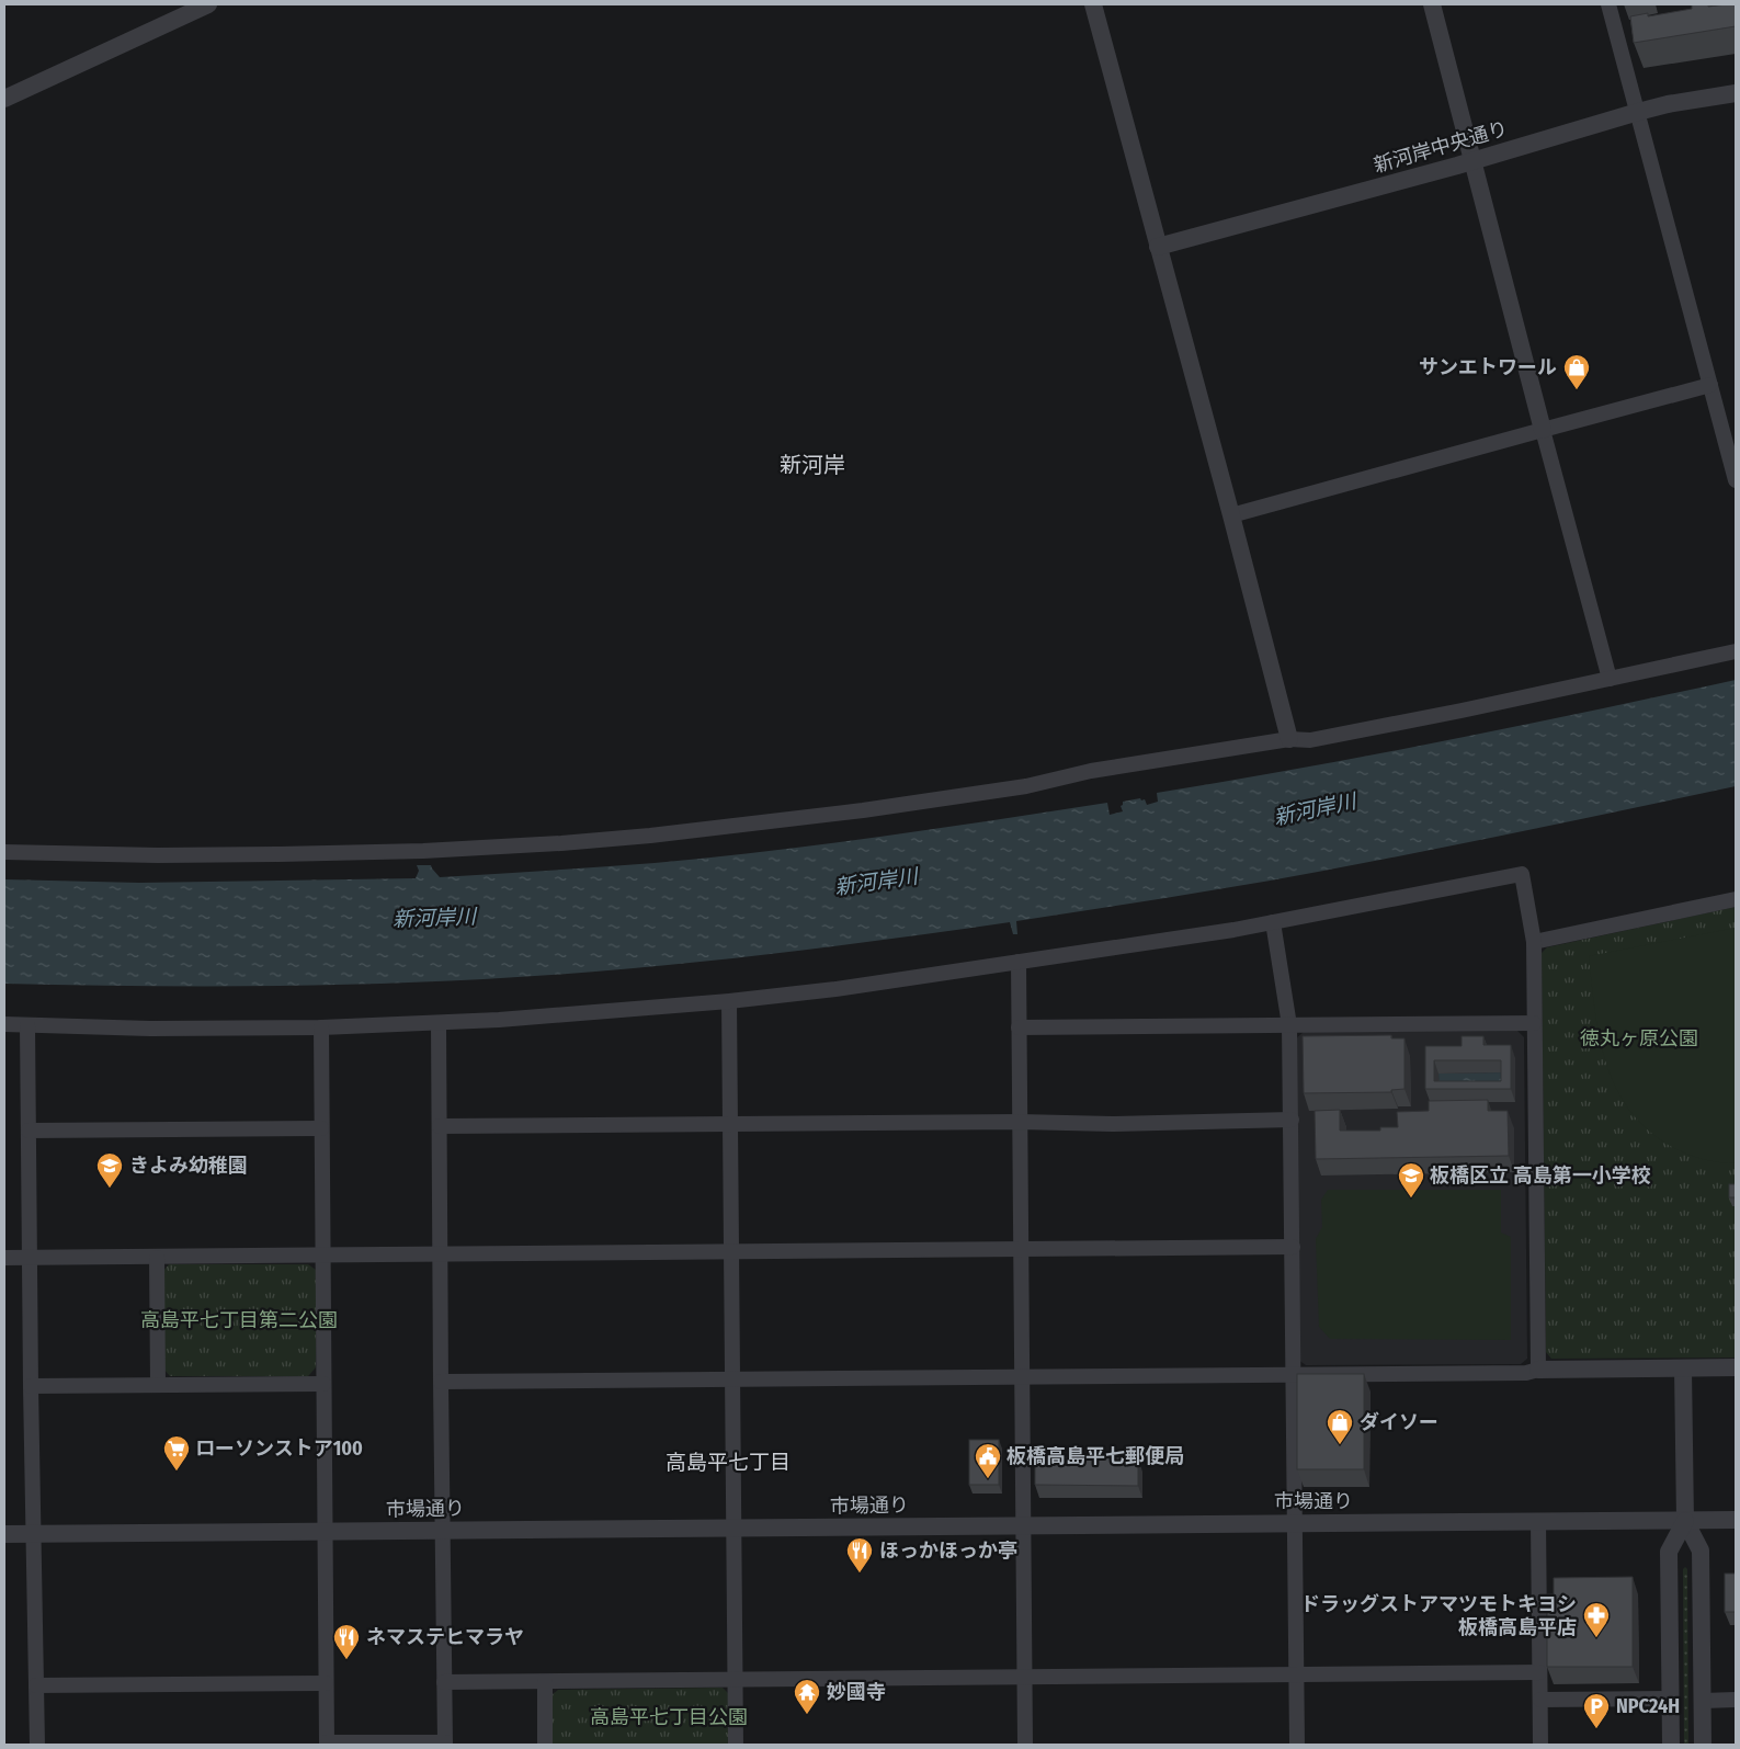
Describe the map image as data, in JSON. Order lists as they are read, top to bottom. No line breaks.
{"streets":{"street":["新河岸中央通り","市場通り"]},"districts":["新河岸","高島平七丁目"],"water":["新河岸川"],"parks":["徳丸ヶ原公園","高島平七丁目第二公園","高島平七丁目公園"],"places":{"shop":["サンエトワール","ダイソー"],"school or university":["きよみ幼稚園","板橋区立 高島第一小学校"],"supermarket":["ローソンストア100"],"public building":["板橋高島平七郵便局"],"restaurant":["ほっかほっか亭","ネマステヒマラヤ"],"pharmacy":["ドラッグストアマツモトキヨシ 板橋高島平店"],"temple":["妙國寺"],"parking":["NPC24H"]}}
